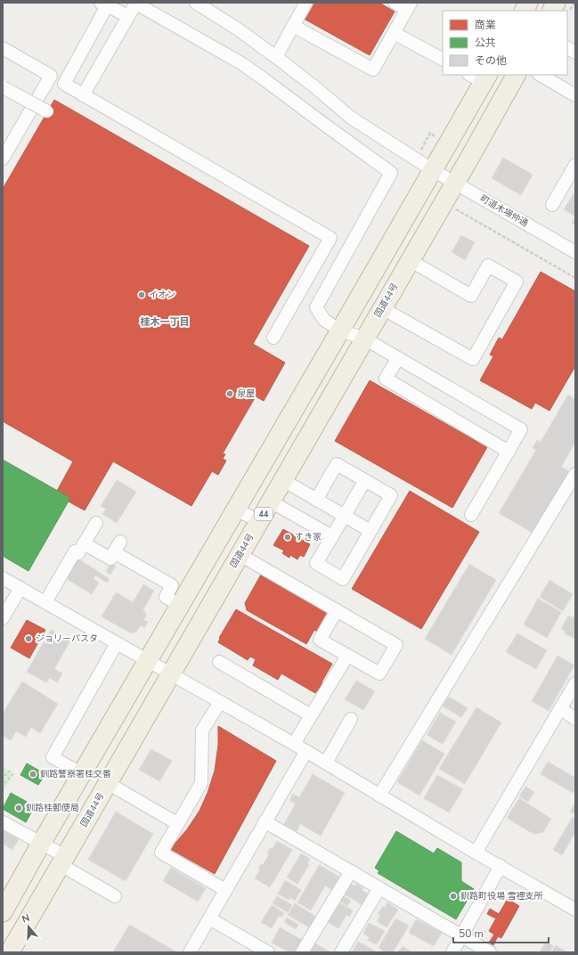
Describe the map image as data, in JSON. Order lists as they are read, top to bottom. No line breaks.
{"streets":{"highway":["国道44号","44"],"street":["町道木場仲通"]},"crossings":[["町道木場仲通","国道44号"]],"districts":["桂木一丁目"],"places":["イオン","泉屋","すき家","ジョリーパスタ","釧路警察署桂交番","釧路桂郵便局","釧路町役場 雪裡支所"],"legend":["商業","公共","その他"],"scale_bar":"50 m","north":"top"}
